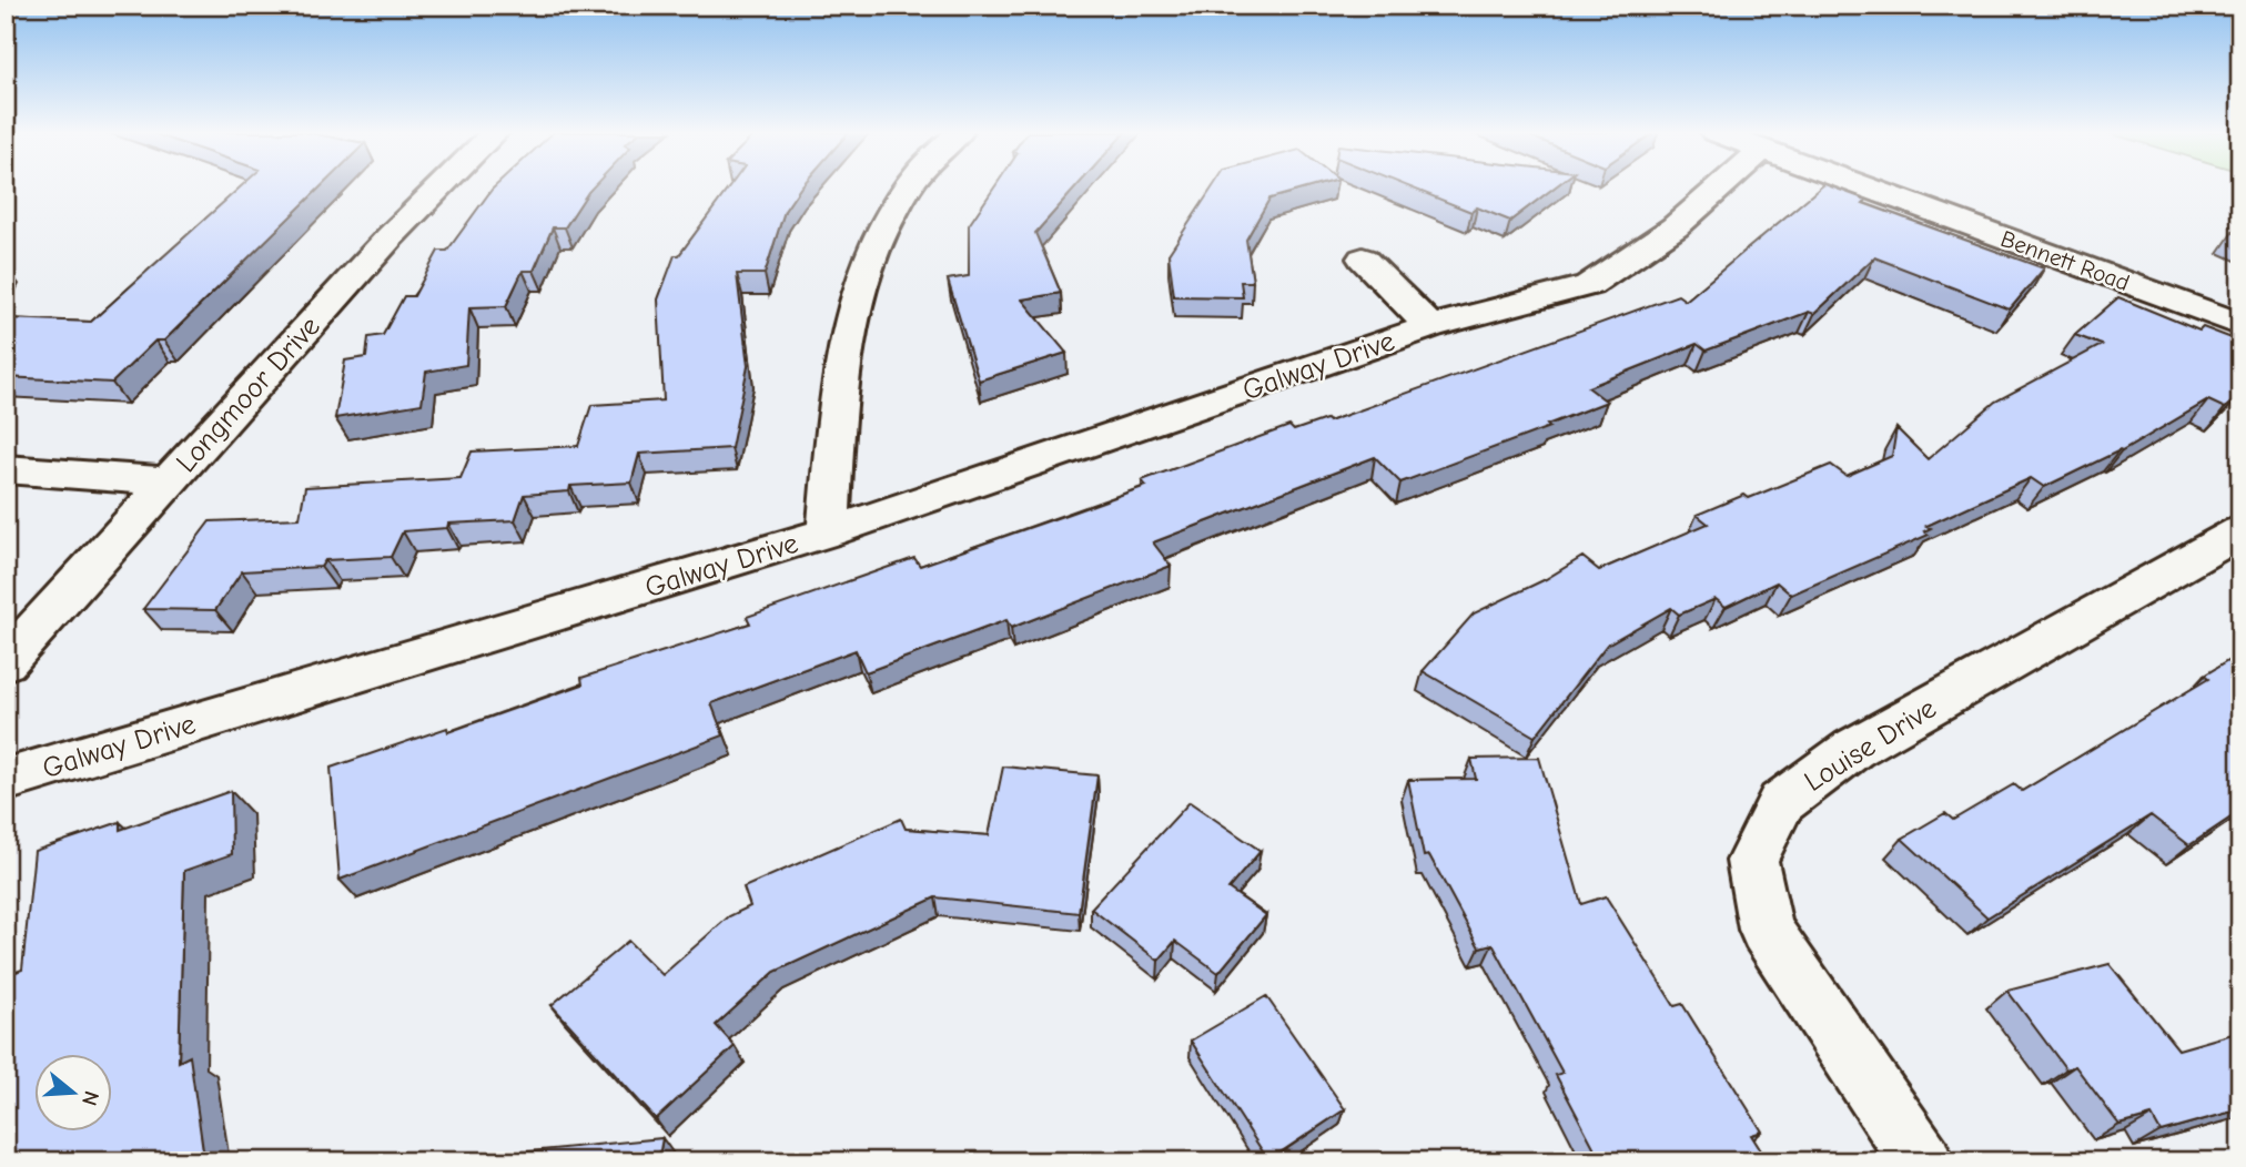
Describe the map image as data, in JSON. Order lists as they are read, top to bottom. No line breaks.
{"streets":{"street":["Bennett Road","Galway Drive","Longmoor Drive","Louise Drive"]},"north":"right"}
